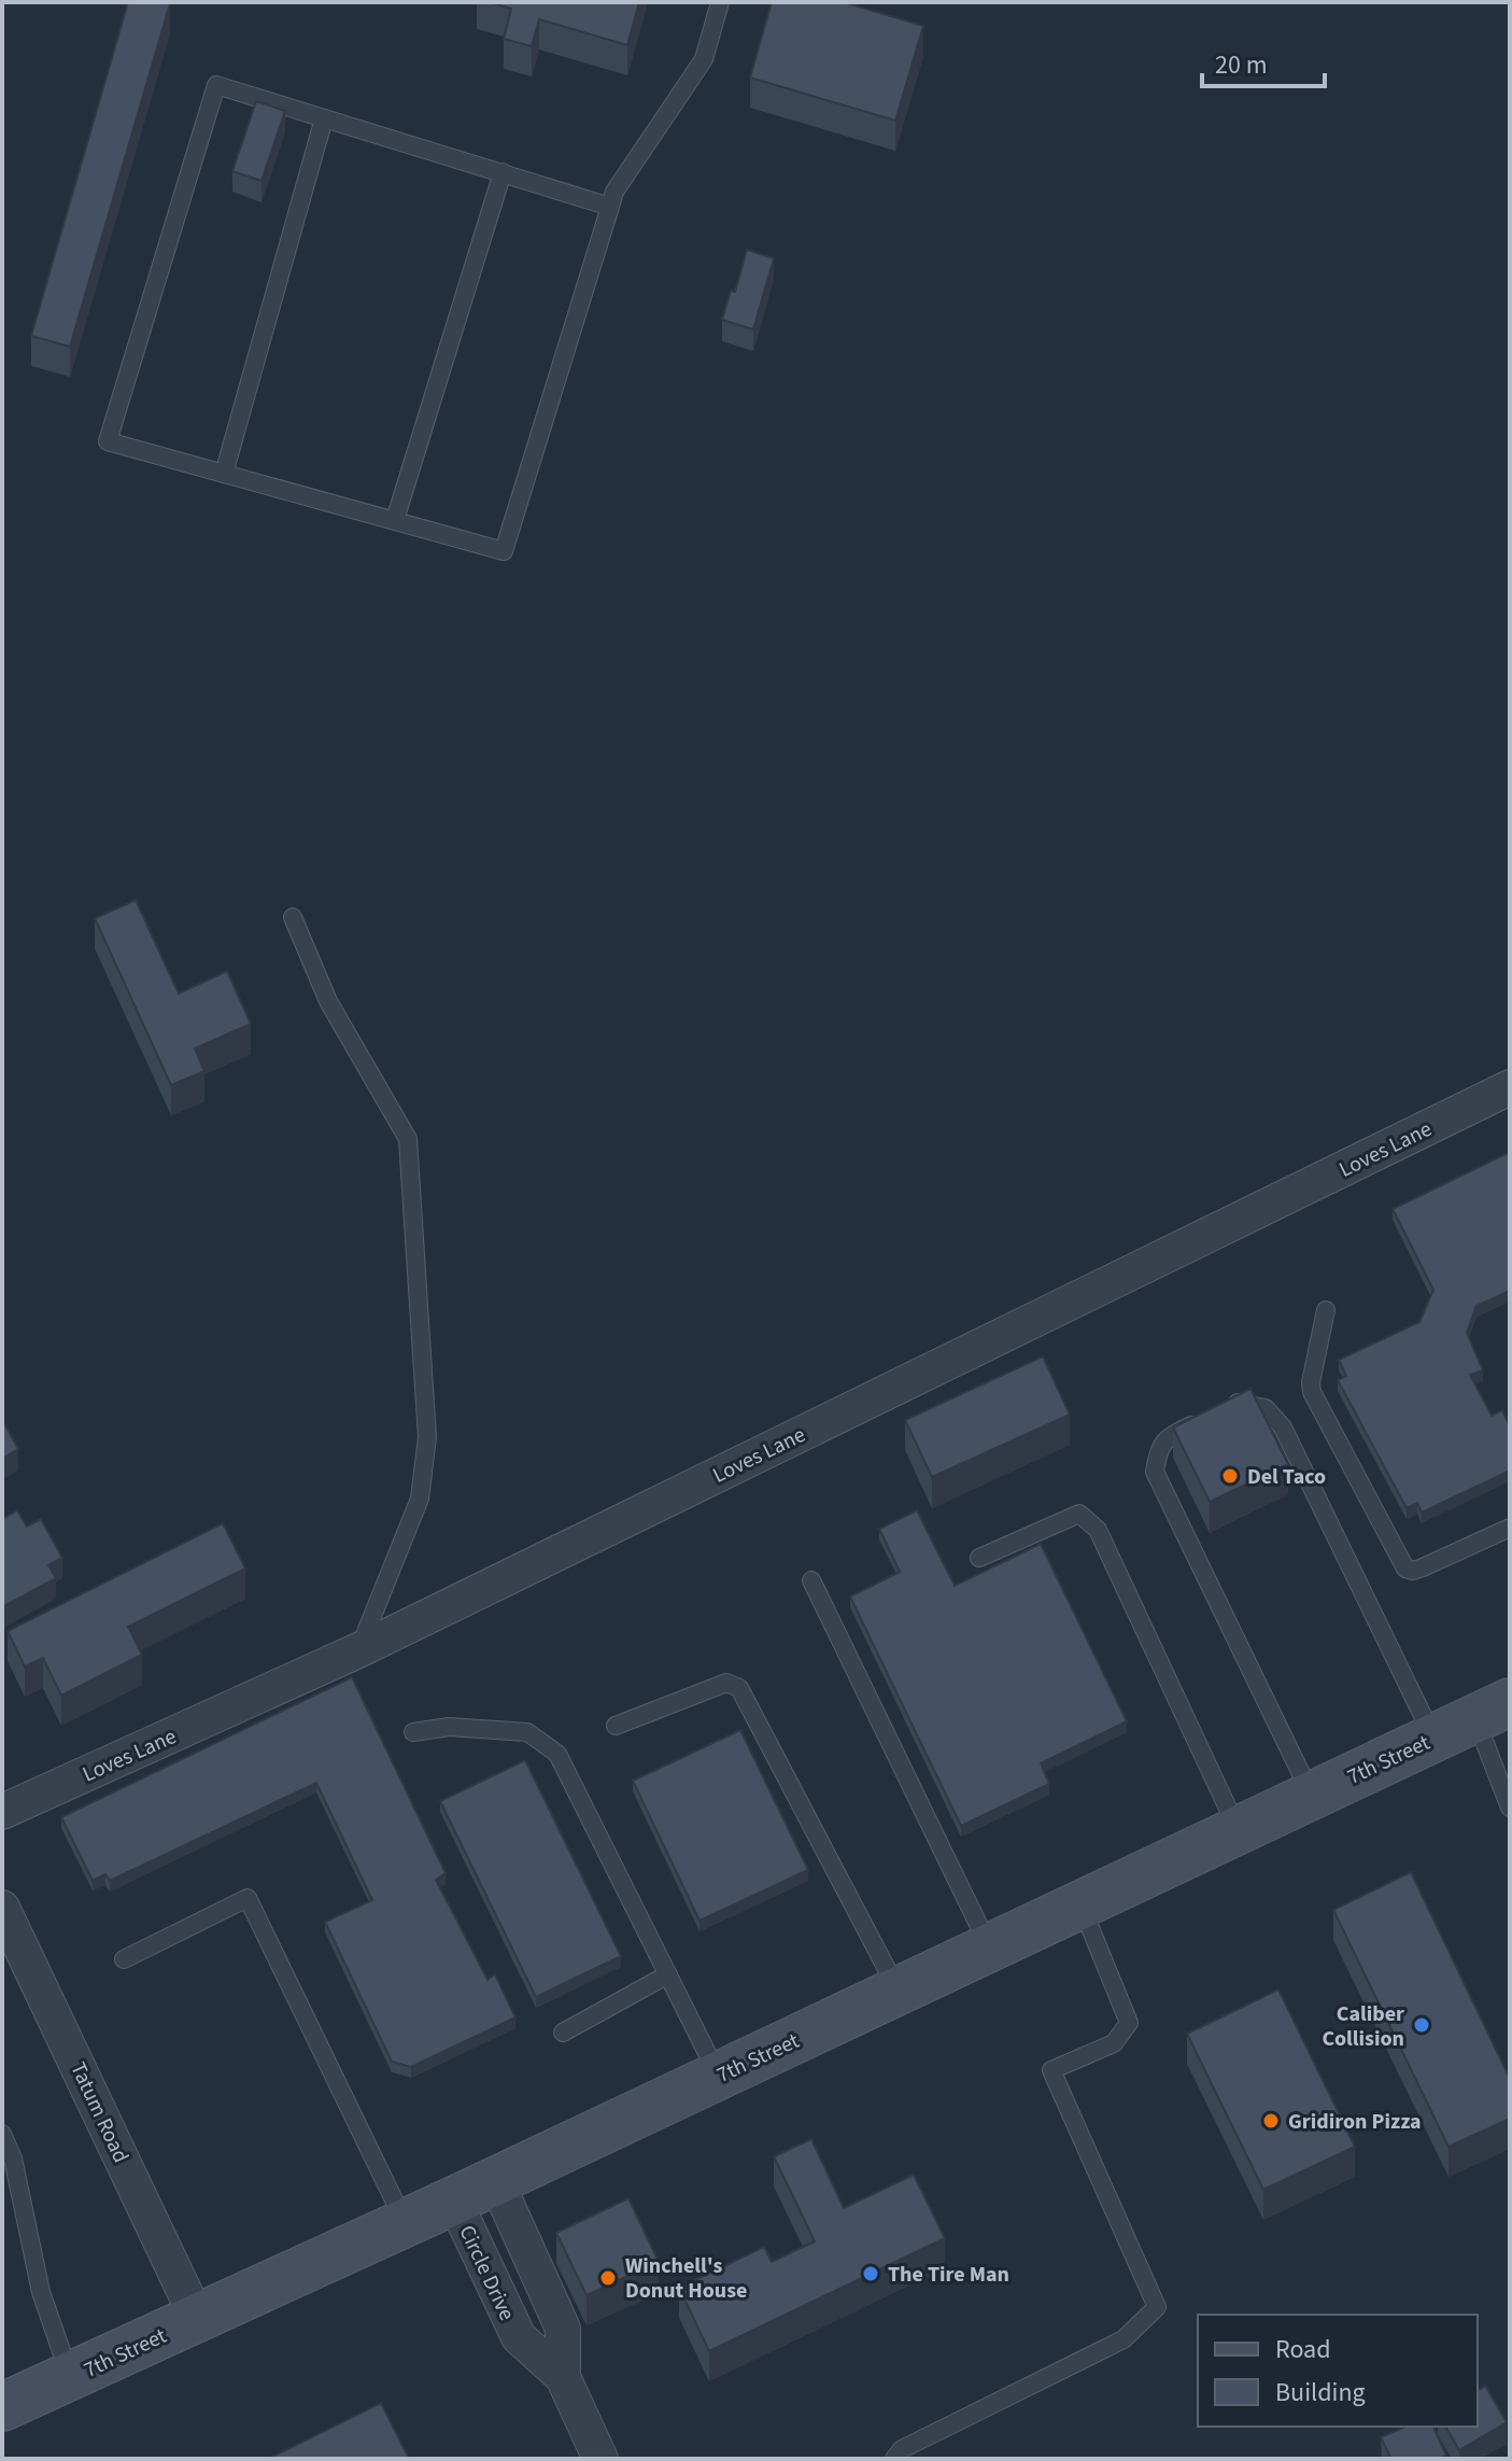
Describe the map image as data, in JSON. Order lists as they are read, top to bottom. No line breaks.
{"streets":{"main road":["7th Street"],"street":["Loves Lane","Tatum Road","Circle Drive"]},"crossings":[["7th Street","Tatum Road"],["7th Street","Circle Drive"]],"places":["Del Taco","Caliber Collision","Gridiron Pizza","The Tire Man","Winchell's Donut House"],"legend":["Road","Building"],"scale_bar":"20 m"}
